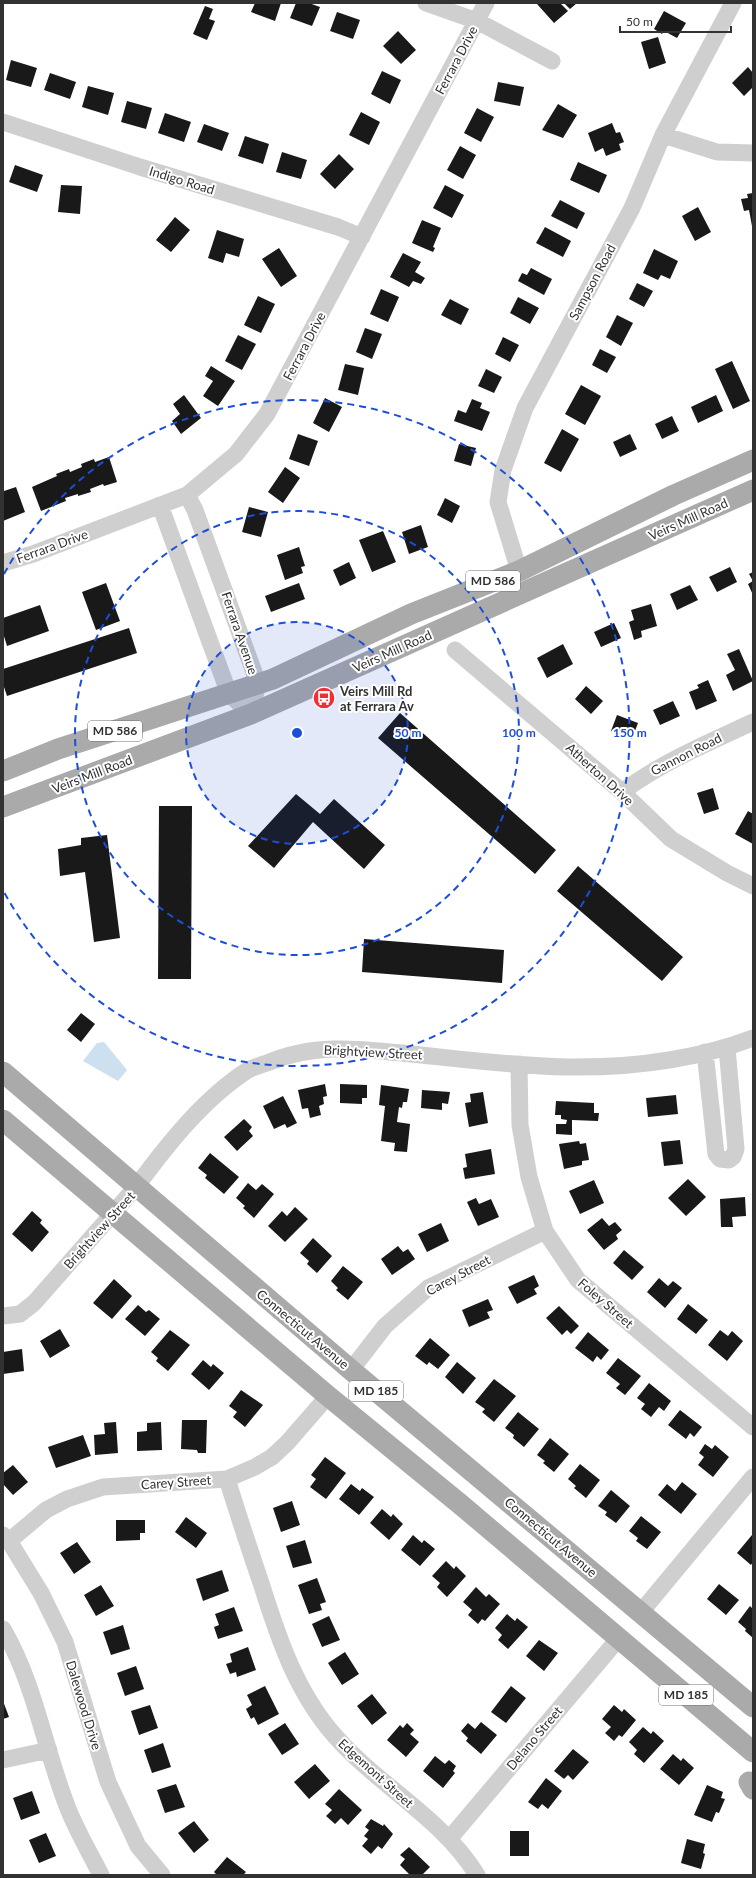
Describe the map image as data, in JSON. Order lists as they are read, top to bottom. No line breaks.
{"streets":{"main road":["Veirs Mill Road","MD 586","Connecticut Avenue","MD 185"],"street":["Ferrara Drive","Indigo Road","Sampson Road","Ferrara Avenue","Gannon Road","Atherton Drive","Brightview Street","Carey Street","Foley Street","Dalewood Drive","Delano Street","Edgemont Street"]},"crossings":[["Ferrara Drive","Indigo Road"],["Ferrara Drive","Ferrara Avenue"],["Sampson Road","Veirs Mill Road"],["Veirs Mill Road","Ferrara Avenue"],["Gannon Road","Atherton Drive"],["Brightview Street","Foley Street"],["Brightview Street","Connecticut Avenue"],["Brightview Street","MD 185"],["Carey Street","Foley Street"],["Carey Street","Connecticut Avenue"],["Carey Street","MD 185"],["Carey Street","Dalewood Drive"],["Carey Street","Edgemont Street"],["MD 185","Delano Street"],["Delano Street","Edgemont Street"]],"places":{"bus stop":["Veirs Mill Rd at Ferrara Av"]},"scale_bar":"50 m","rings":["50 m","100 m","150 m"]}
